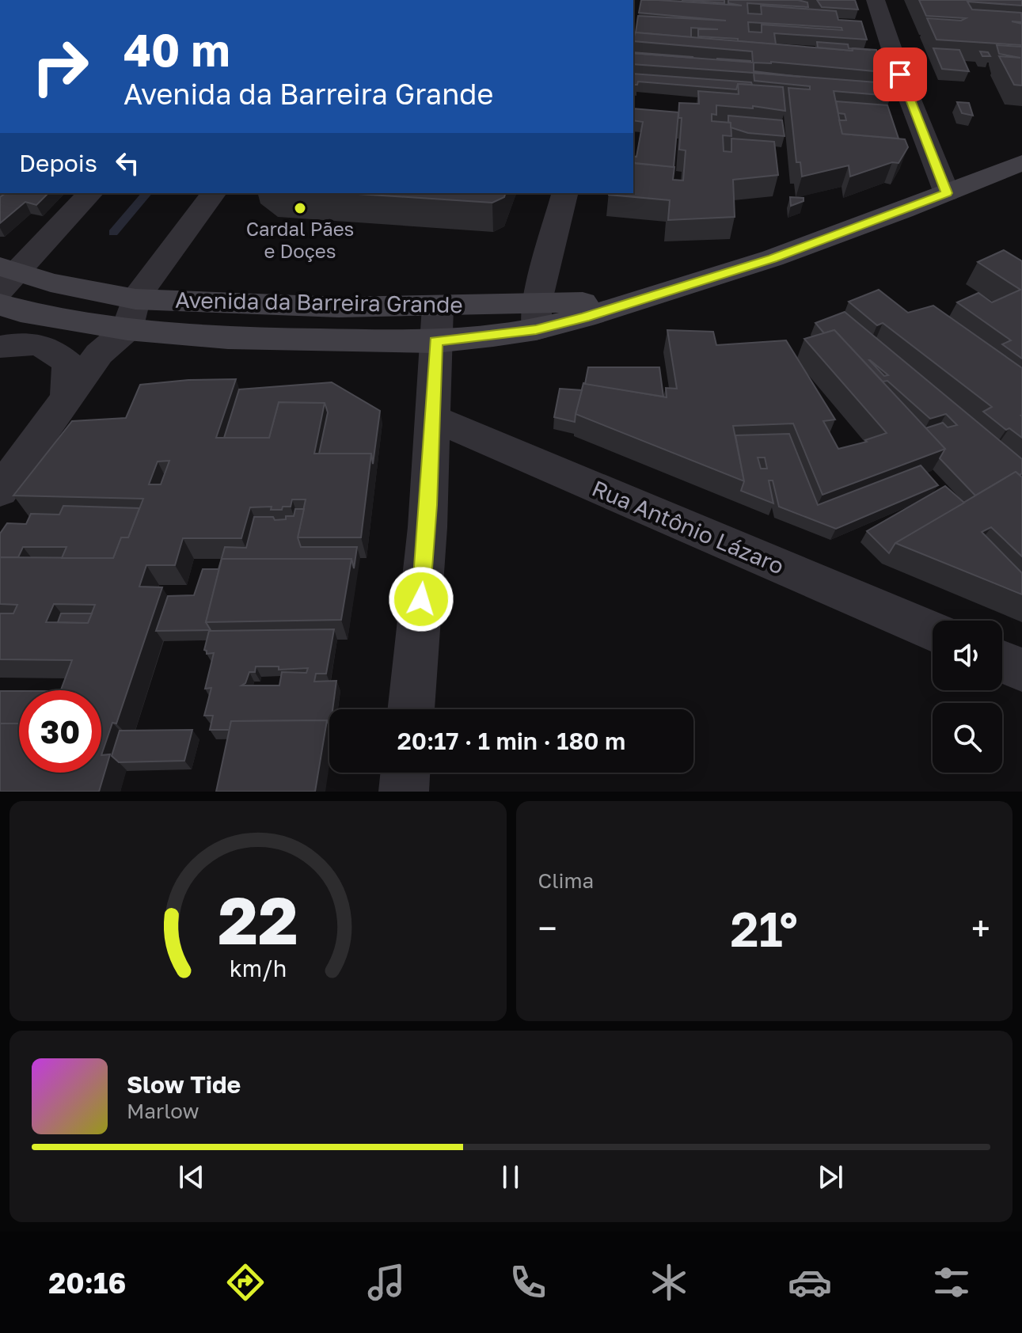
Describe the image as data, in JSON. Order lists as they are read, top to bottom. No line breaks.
{"streets":{"main road":["Avenida da Barreira Grande"],"street":["Rua Antônio Lázaro"]},"places":["Cardal Pães e Doçes"],"page":{"turn":["40 m","Avenida da Barreira Grande"],"then":"Depois","limit":"30","trip":"20:17 · 1 min · 180 m","tile":"Clima","heat":["−","21°","+"],"song":["Slow Tide","Marlow"],"tabs":"20:16","gauge":["22","km/h"]}}
